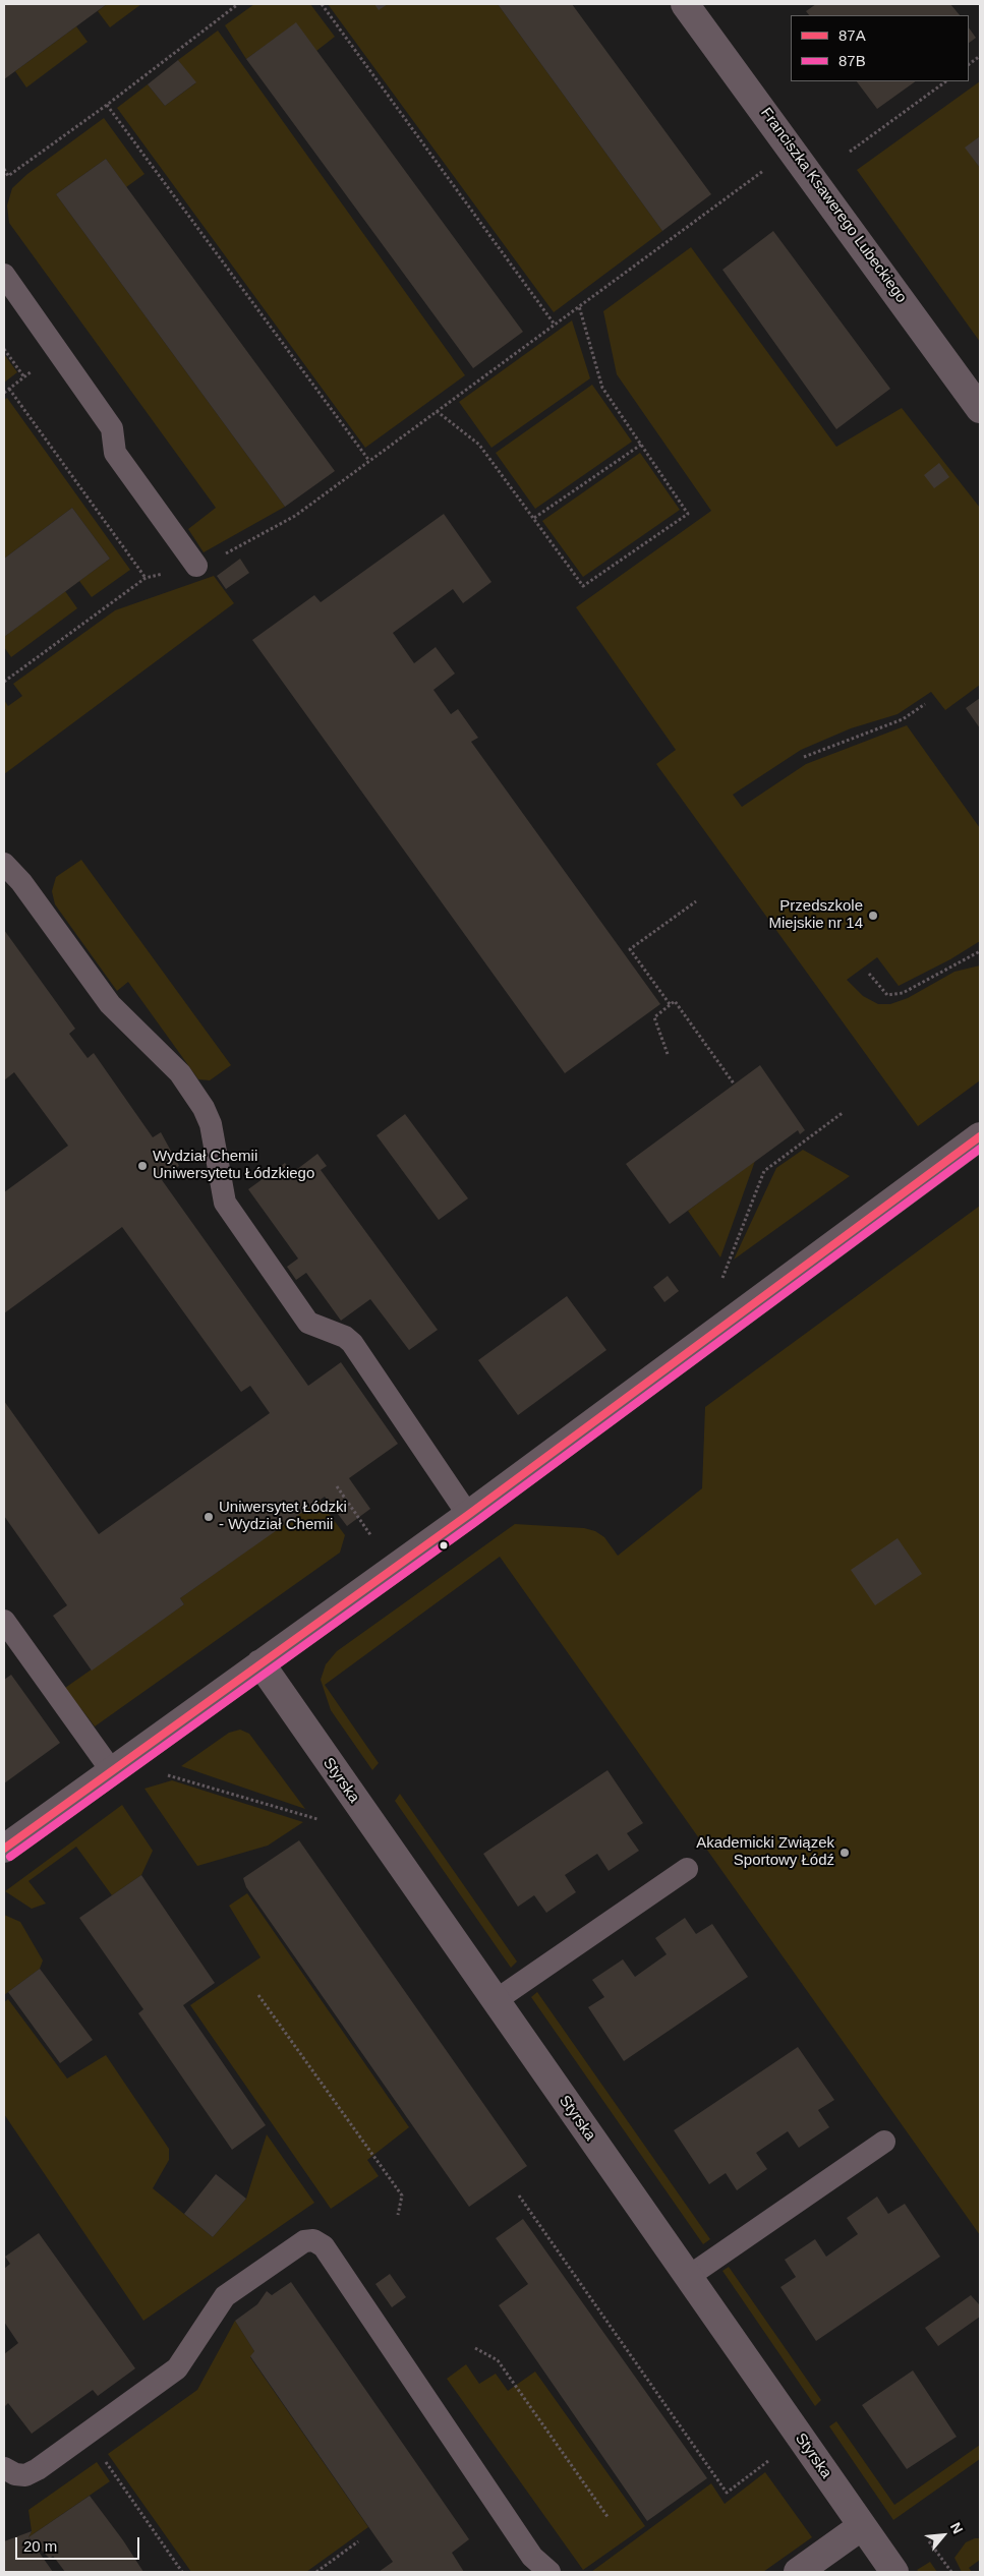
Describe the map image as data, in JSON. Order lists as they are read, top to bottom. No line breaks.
{"streets":{"street":["Franciszka Ksawerego Lubeckiego","Styrska"]},"places":["Przedszkole Miejskie nr 14","Wydział Chemii Uniwersytetu Łódzkiego","Uniwersytet Łódzki - Wydział Chemii","Akademicki Związek Sportowy Łódź"],"lines":["transit line 87A","transit line 87B"],"legend":["87A","87B"],"scale_bar":"20 m","north":"top right"}
